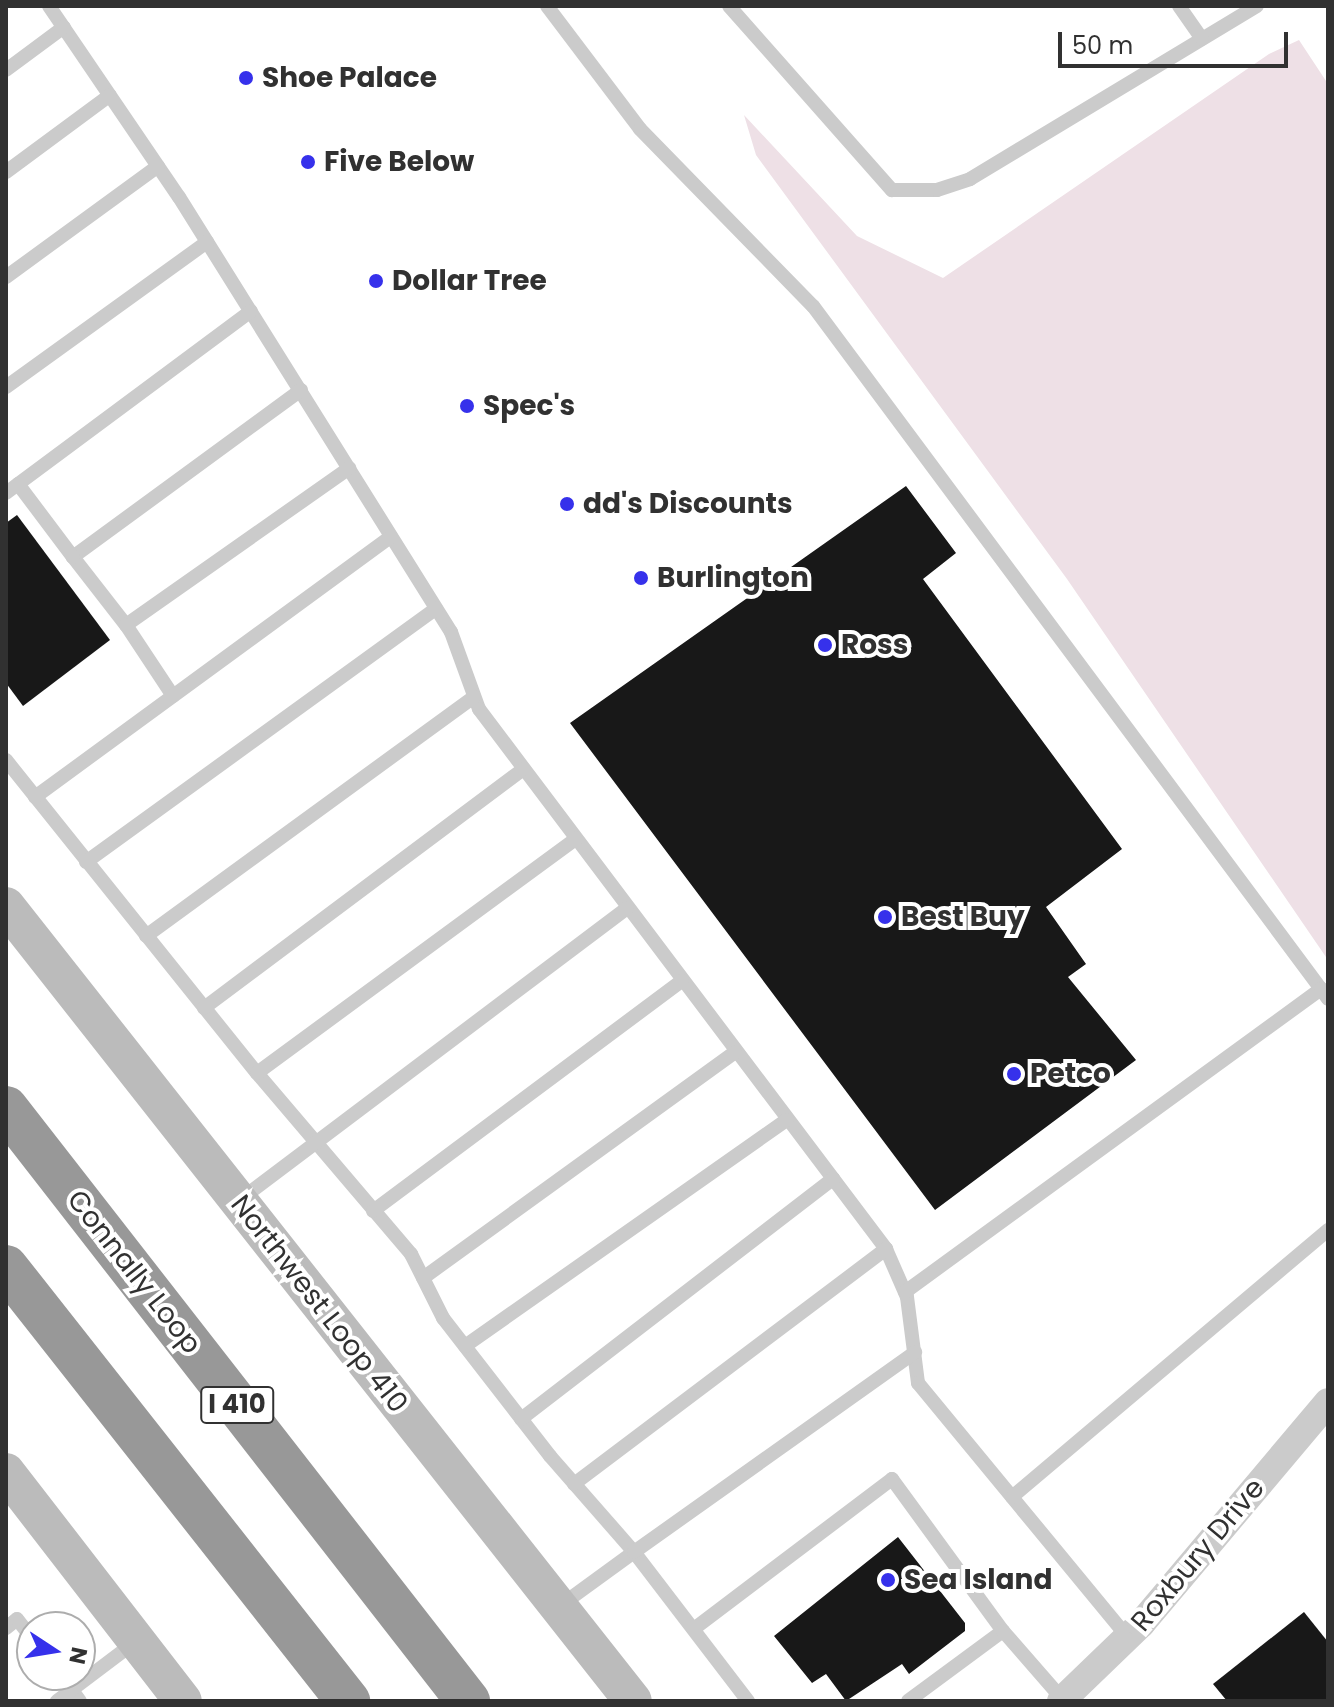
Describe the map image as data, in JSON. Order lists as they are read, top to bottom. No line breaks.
{"streets":{"highway":["Connally Loop","I 410"],"main road":["Northwest Loop 410"],"street":["Roxbury Drive"]},"places":["Shoe Palace","Five Below","Dollar Tree","Spec's","dd's Discounts","Burlington","Ross","Best Buy","Petco","Sea Island"],"scale_bar":"50 m","north":"right"}
